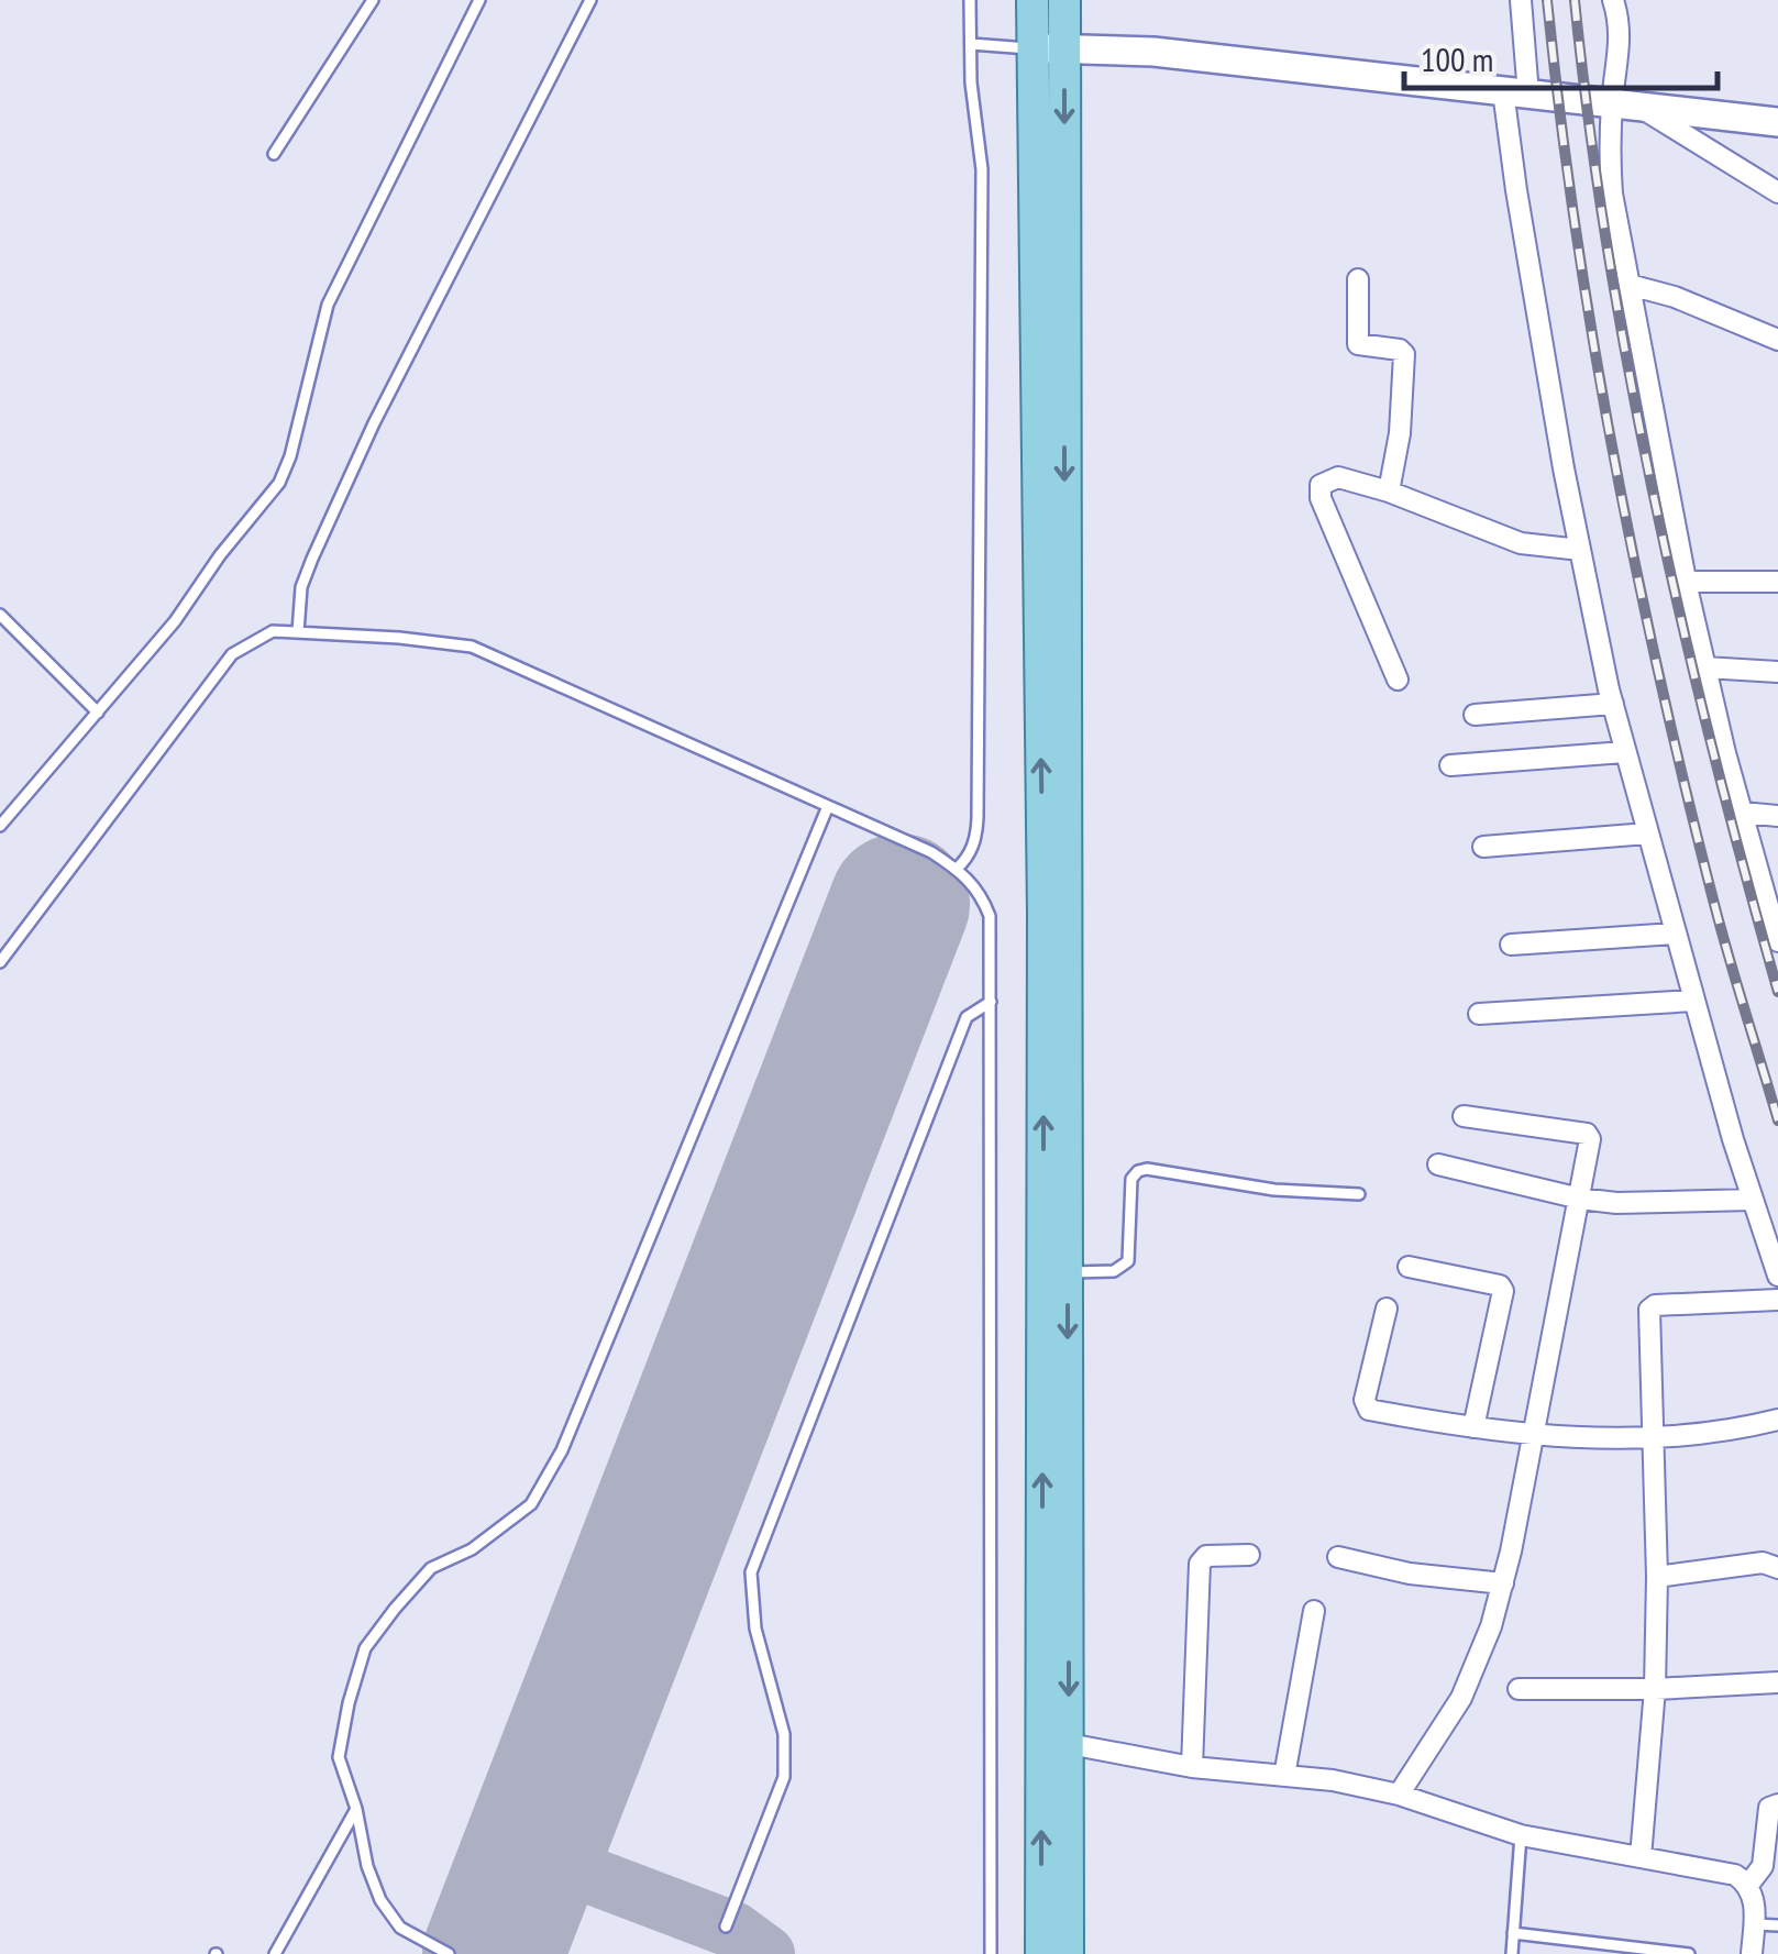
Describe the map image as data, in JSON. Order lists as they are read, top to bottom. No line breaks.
{"scale_bar":"100 m"}
